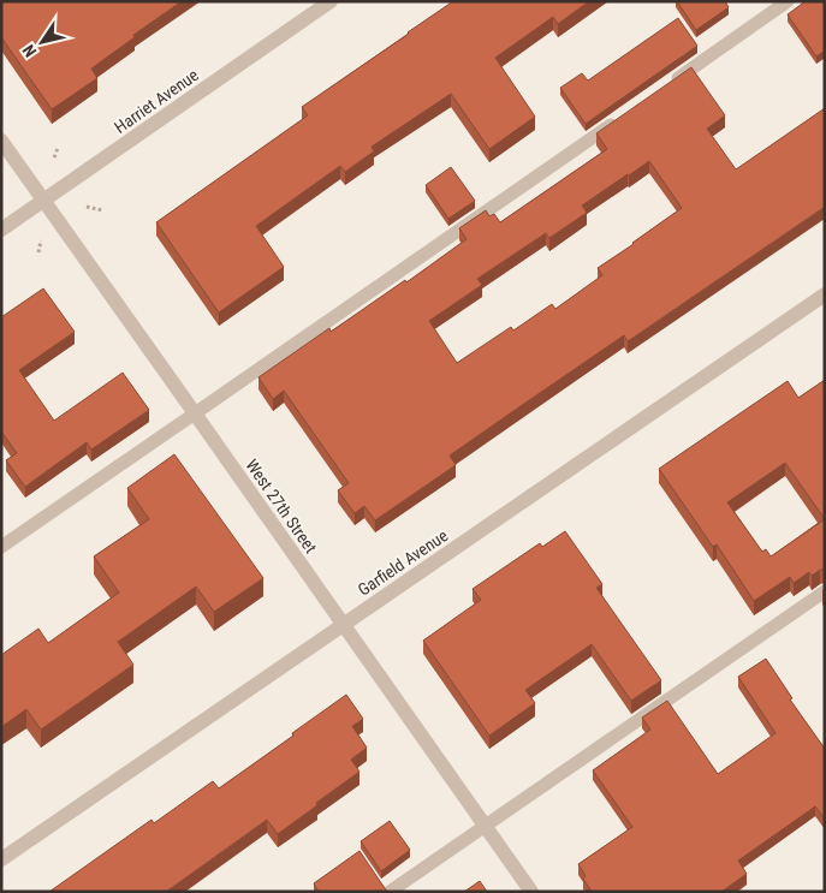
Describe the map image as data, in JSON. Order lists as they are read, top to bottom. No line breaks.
{"streets":{"street":["Harriet Avenue","West 27th Street","Garfield Avenue"]},"crossings":[["Harriet Avenue","West 27th Street"],["West 27th Street","Garfield Avenue"]],"north":"bottom left"}
